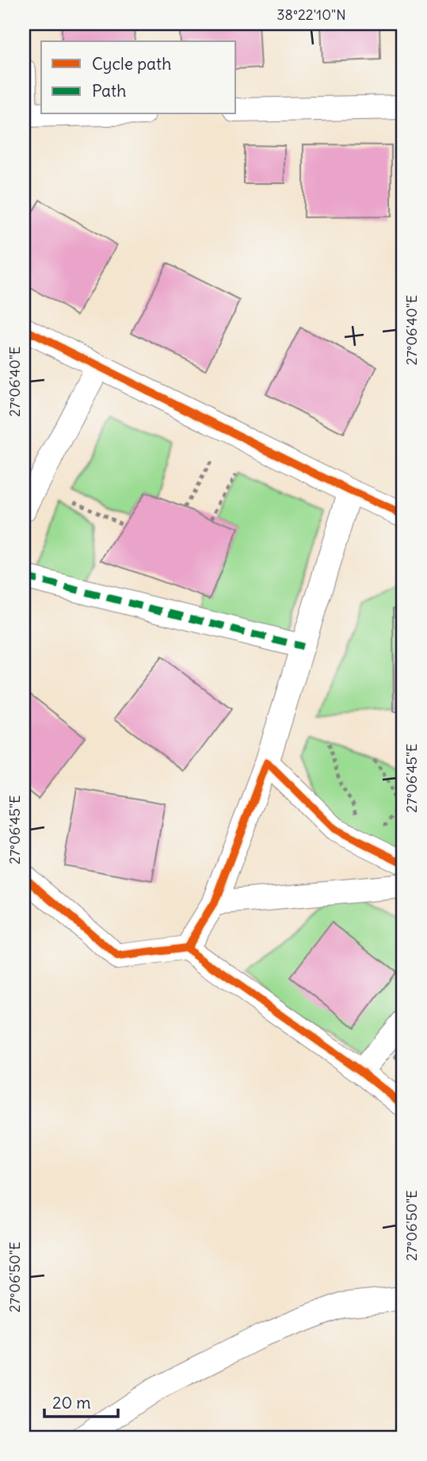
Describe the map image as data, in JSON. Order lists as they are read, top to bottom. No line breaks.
{"legend":["Cycle path","Path"],"scale_bar":"20 m","coordinates":["38°22'10\"N","27°06'40\"E","27°06'45\"E","27°06'50\"E"]}
